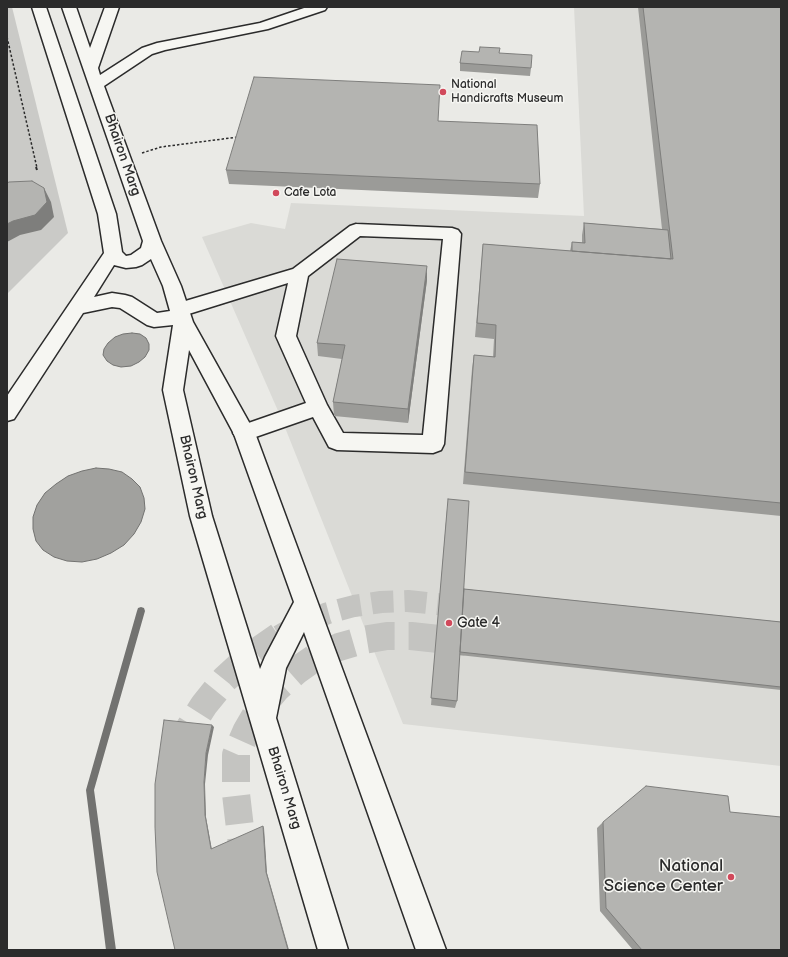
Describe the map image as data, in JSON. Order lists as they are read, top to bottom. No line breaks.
{"streets":{"main road":["Bhairon Marg"]},"places":["National Handicrafts Museum","Cafe Lota","Gate 4","National Science Center"]}
